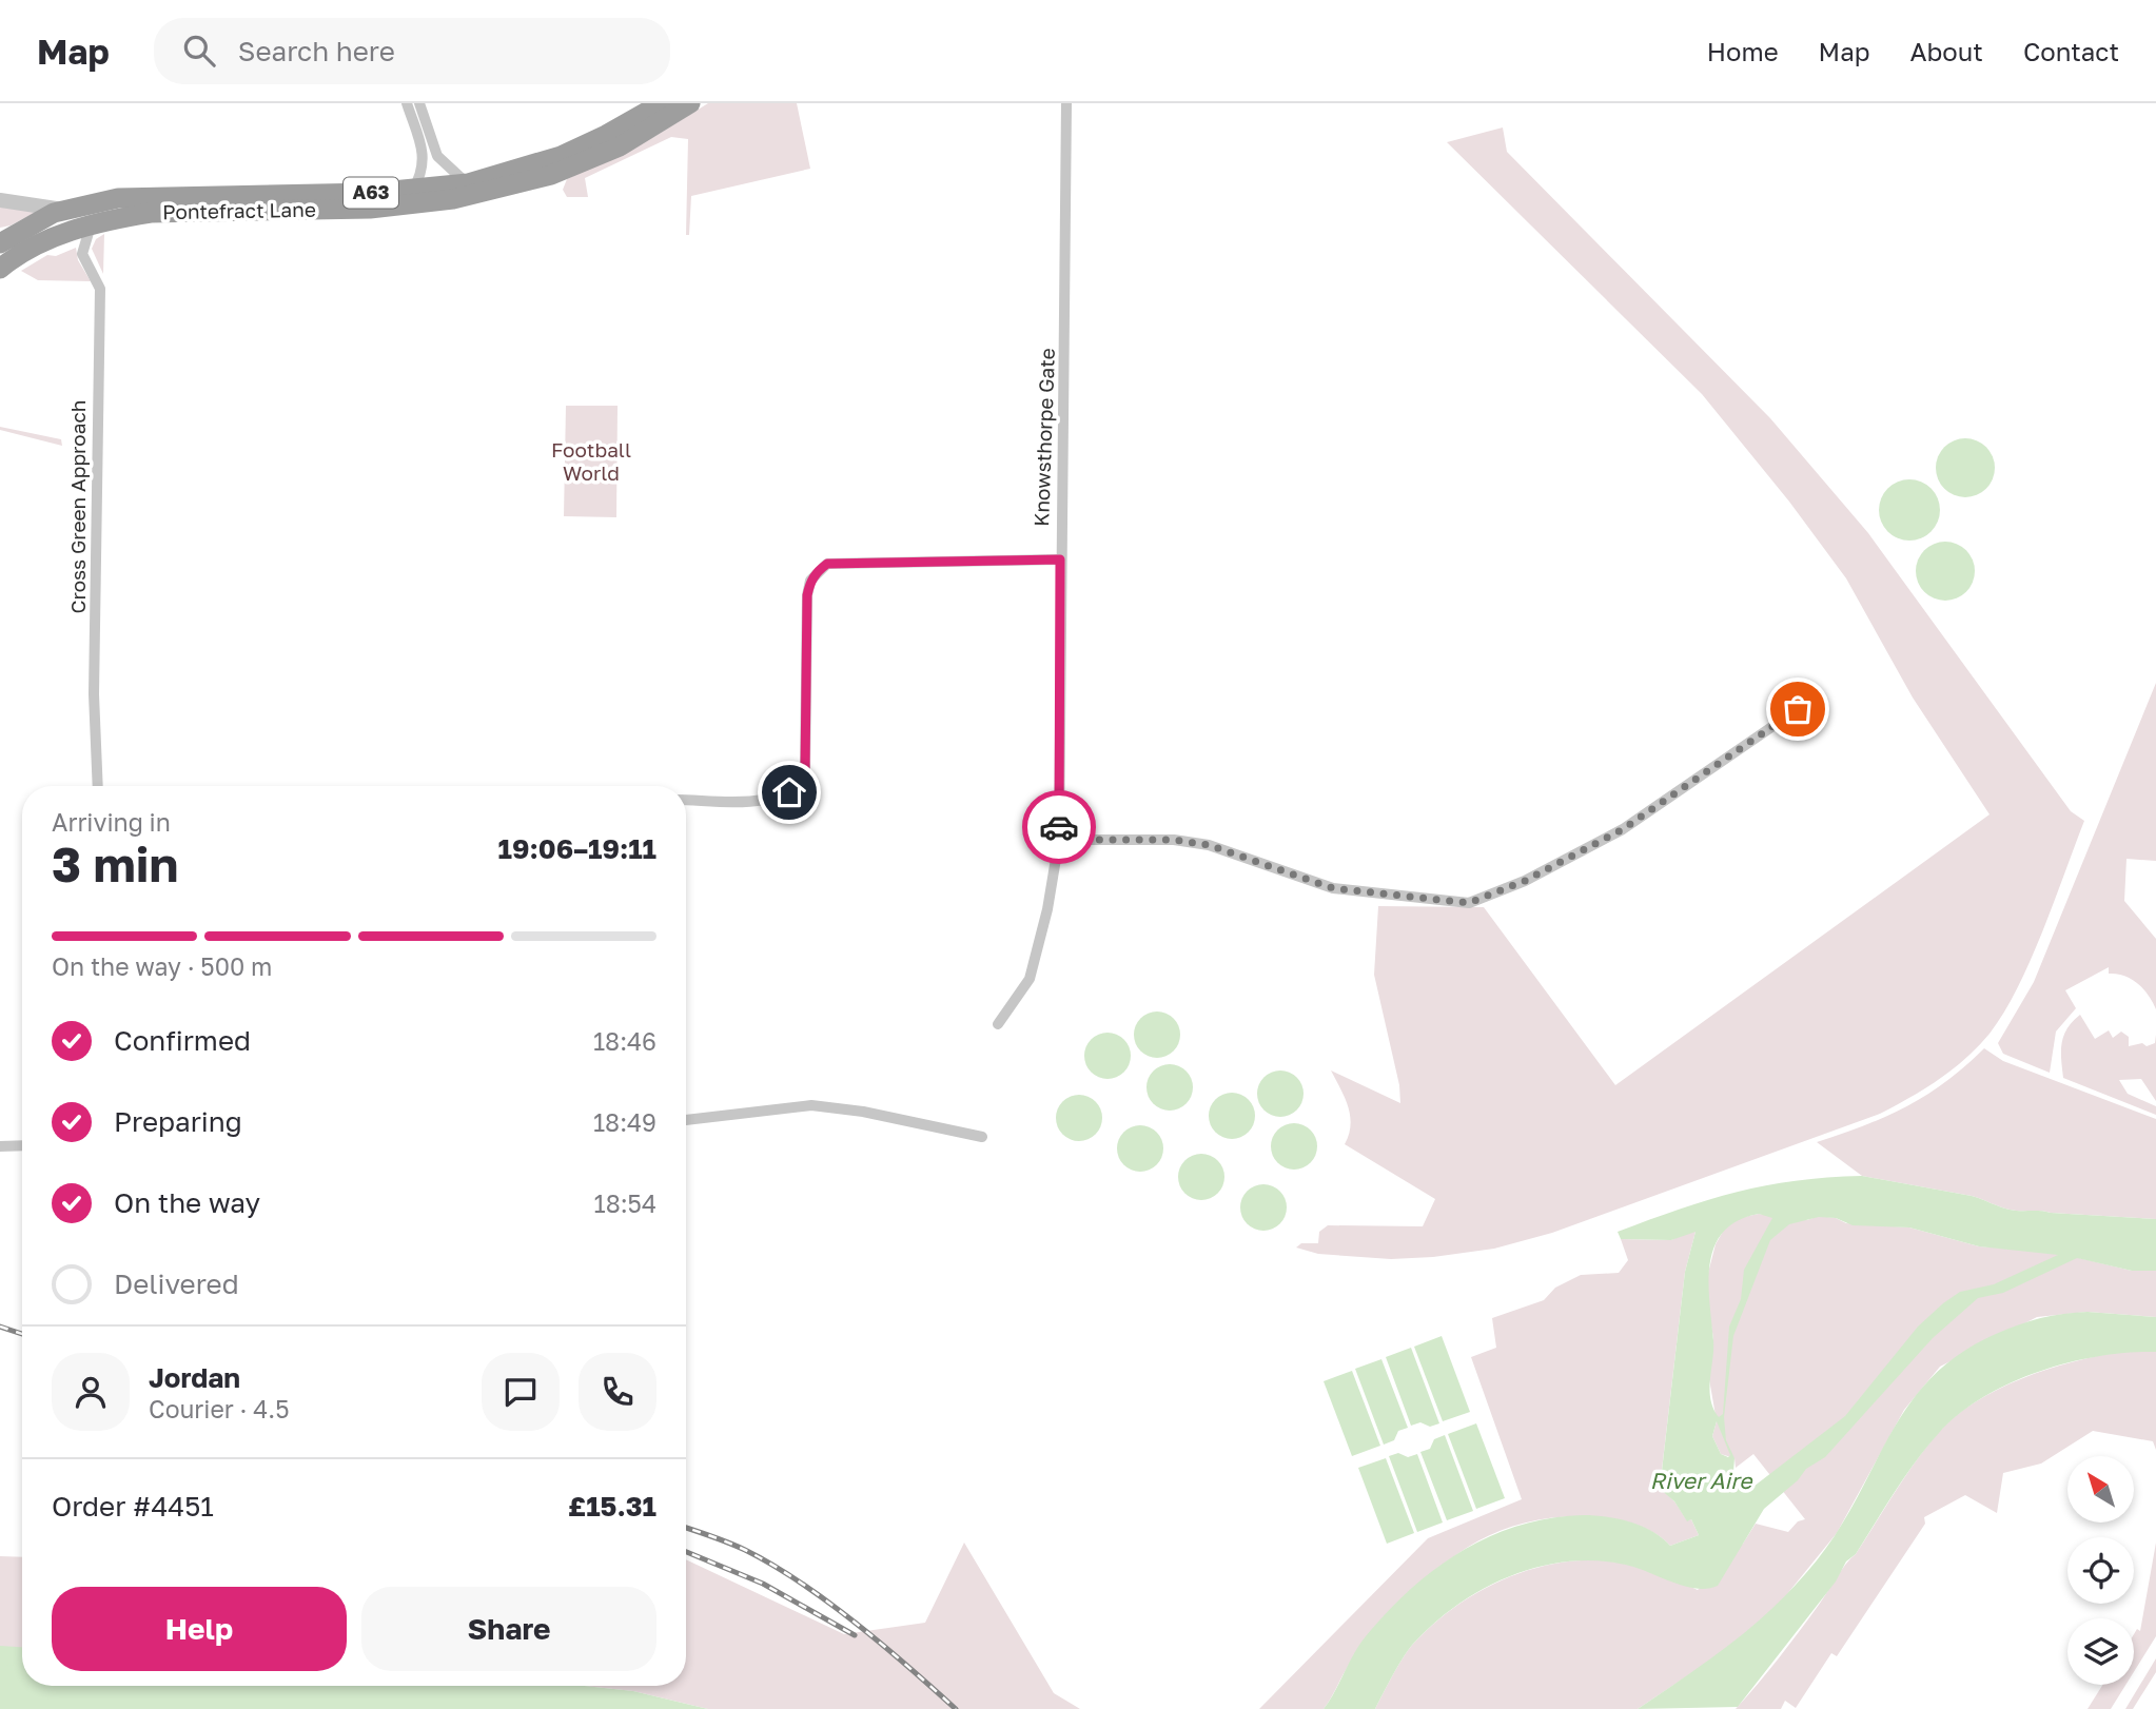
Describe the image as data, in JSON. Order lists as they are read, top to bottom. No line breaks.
{"streets":{"highway":["A63","Pontefract Lane"],"street":["Knowsthorpe Gate","Cross Green Approach"]},"crossings":[["A63","Pontefract Lane"],["Pontefract Lane","Cross Green Approach"]],"water":["River Aire"],"parks":["Football World"],"north":"top left","page":{"header":"Map","search":"Search here","nav":["Home","Map","About","Contact"],"heading":["3 min","Arriving in","19:06–19:11"],"panel":["Jordan","Courier · 4.5","Order #4451","£15.31"],"bar":"On the way · 500 m","list":[["Confirmed","18:46"],["Preparing","18:49"],["On the way","18:54"],"Delivered"],"buttons":["Help","Share"]}}
